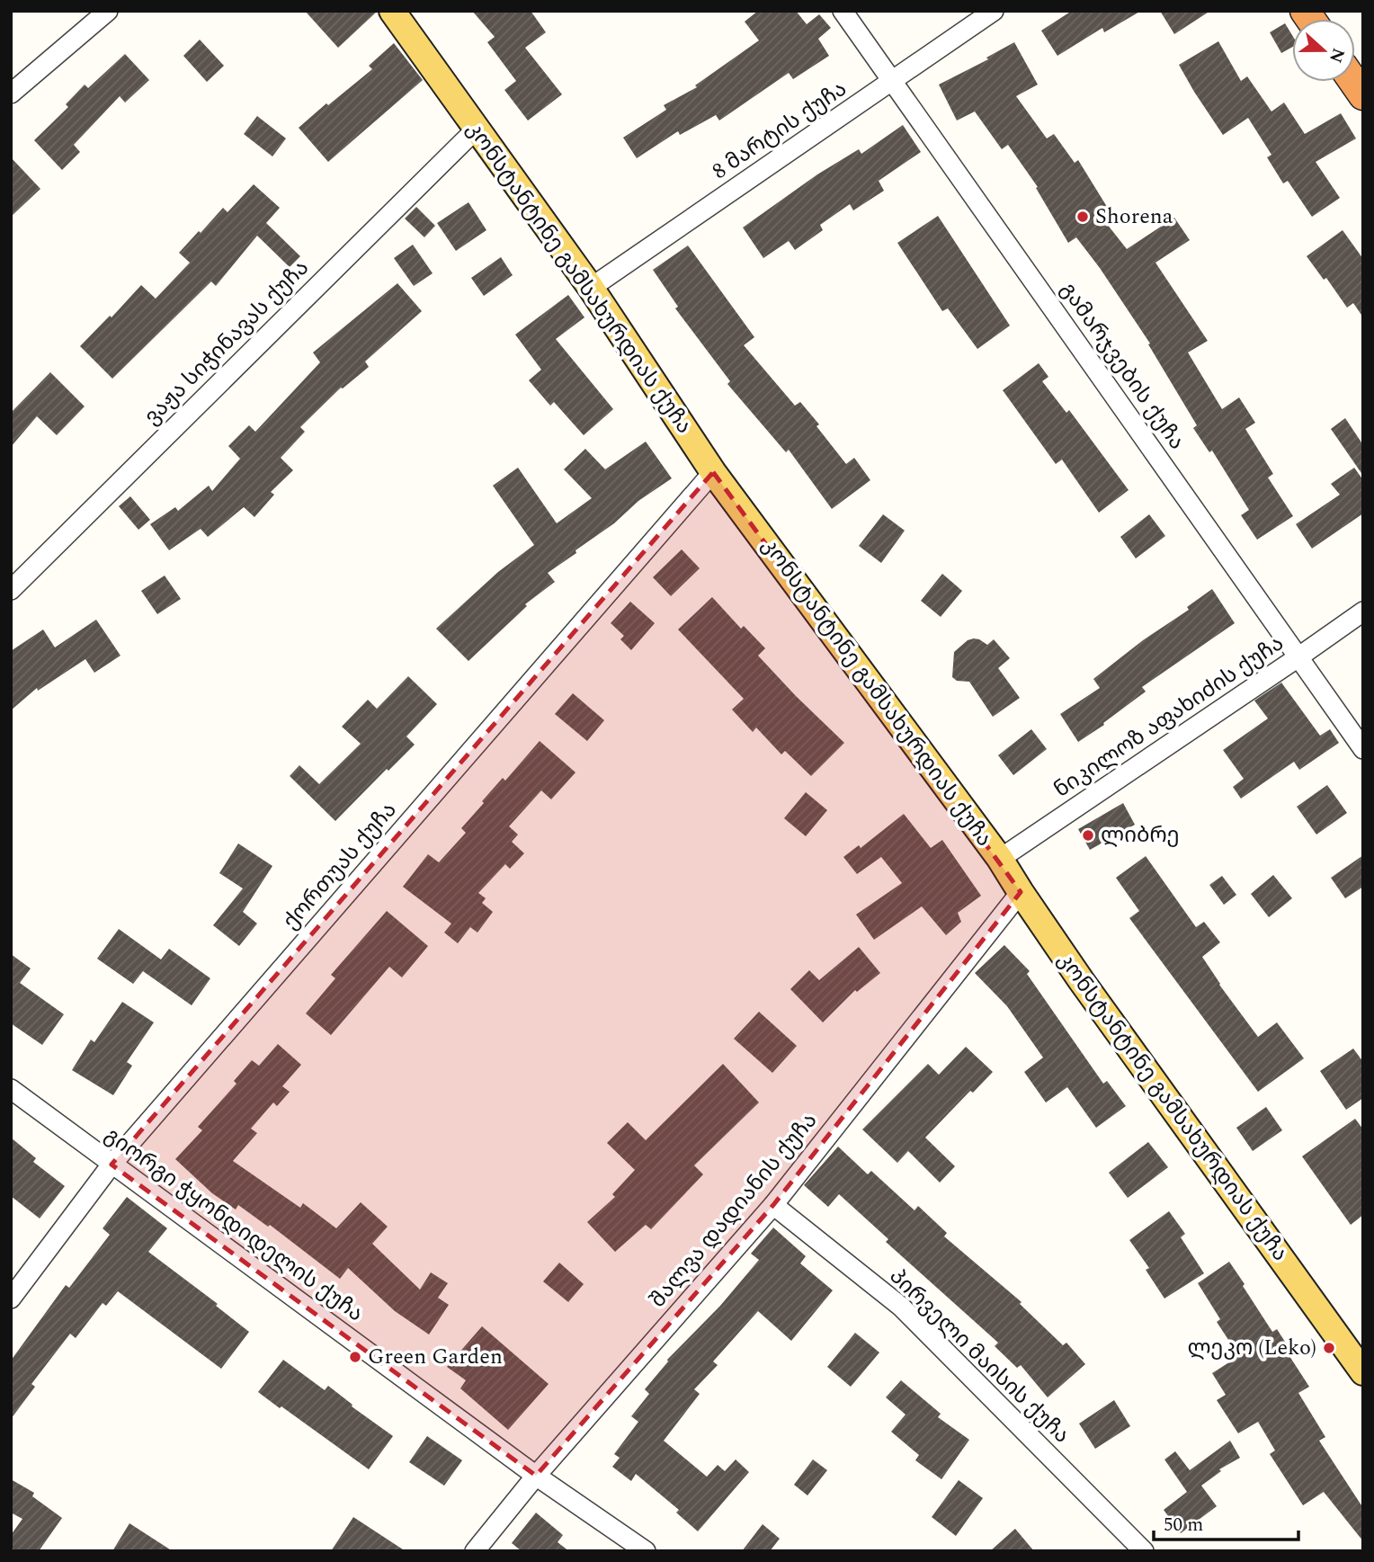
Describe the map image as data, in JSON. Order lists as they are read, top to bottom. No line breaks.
{"streets":{"main road":["კონსტანტინე გამსახურდიას ქუჩა"],"street":["8 მარტის ქუჩა","ვაჟა სიჭინავას ქუჩა","გამარჯვების ქუჩა","ნიკილოზ აფახიძის ქუჩა","ქორთუას ქუჩა","შალვა დადიანის ქუჩა","გიორგი ჭყონდიდელის ქუჩა","პირველი მაისის ქუჩა"]},"crossings":[["8 მარტის ქუჩა","კონსტანტინე გამსახურდიას ქუჩა"],["8 მარტის ქუჩა","გამარჯვების ქუჩა"],["კონსტანტინე გამსახურდიას ქუჩა","ვაჟა სიჭინავას ქუჩა"],["კონსტანტინე გამსახურდიას ქუჩა","ნიკილოზ აფახიძის ქუჩა"],["კონსტანტინე გამსახურდიას ქუჩა","ქორთუას ქუჩა"],["კონსტანტინე გამსახურდიას ქუჩა","შალვა დადიანის ქუჩა"],["გამარჯვების ქუჩა","ნიკილოზ აფახიძის ქუჩა"],["ქორთუას ქუჩა","გიორგი ჭყონდიდელის ქუჩა"],["შალვა დადიანის ქუჩა","გიორგი ჭყონდიდელის ქუჩა"],["შალვა დადიანის ქუჩა","პირველი მაისის ქუჩა"]],"places":["Shorena","ლიბრე","ლეკო (Leko)","Green Garden"],"scale_bar":"50 m","north":"right"}
